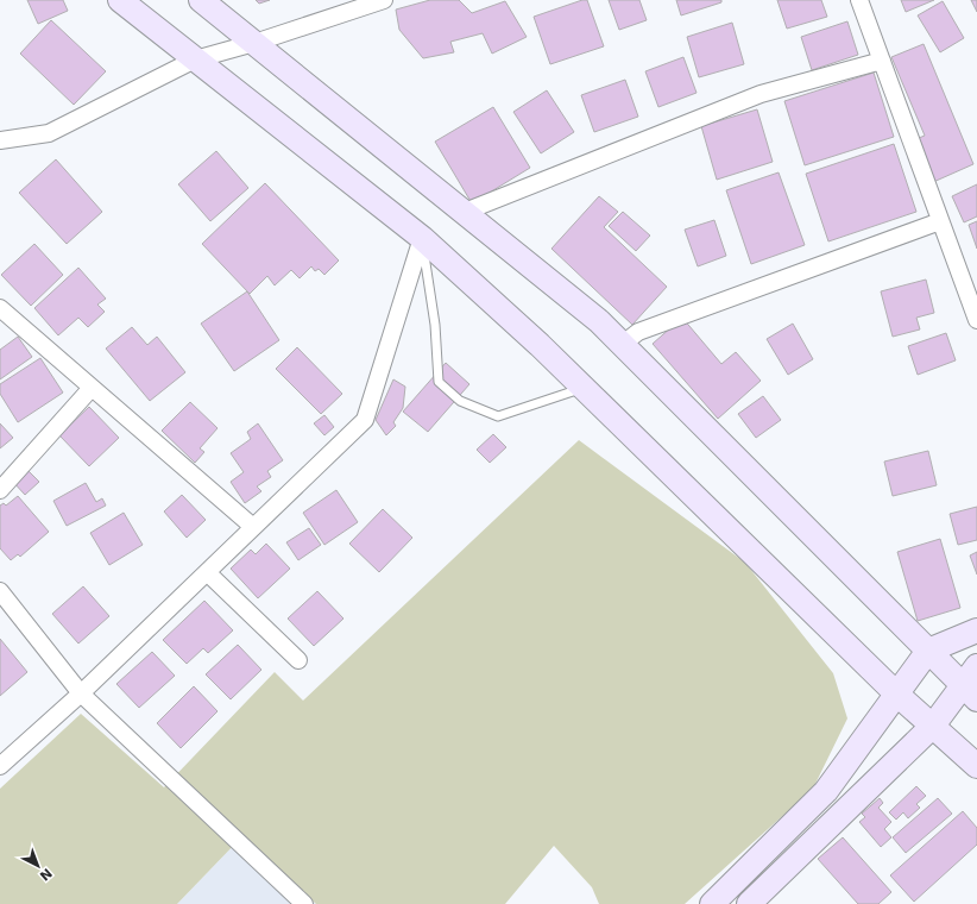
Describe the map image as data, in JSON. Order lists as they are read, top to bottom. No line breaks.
{"north":"bottom right"}
